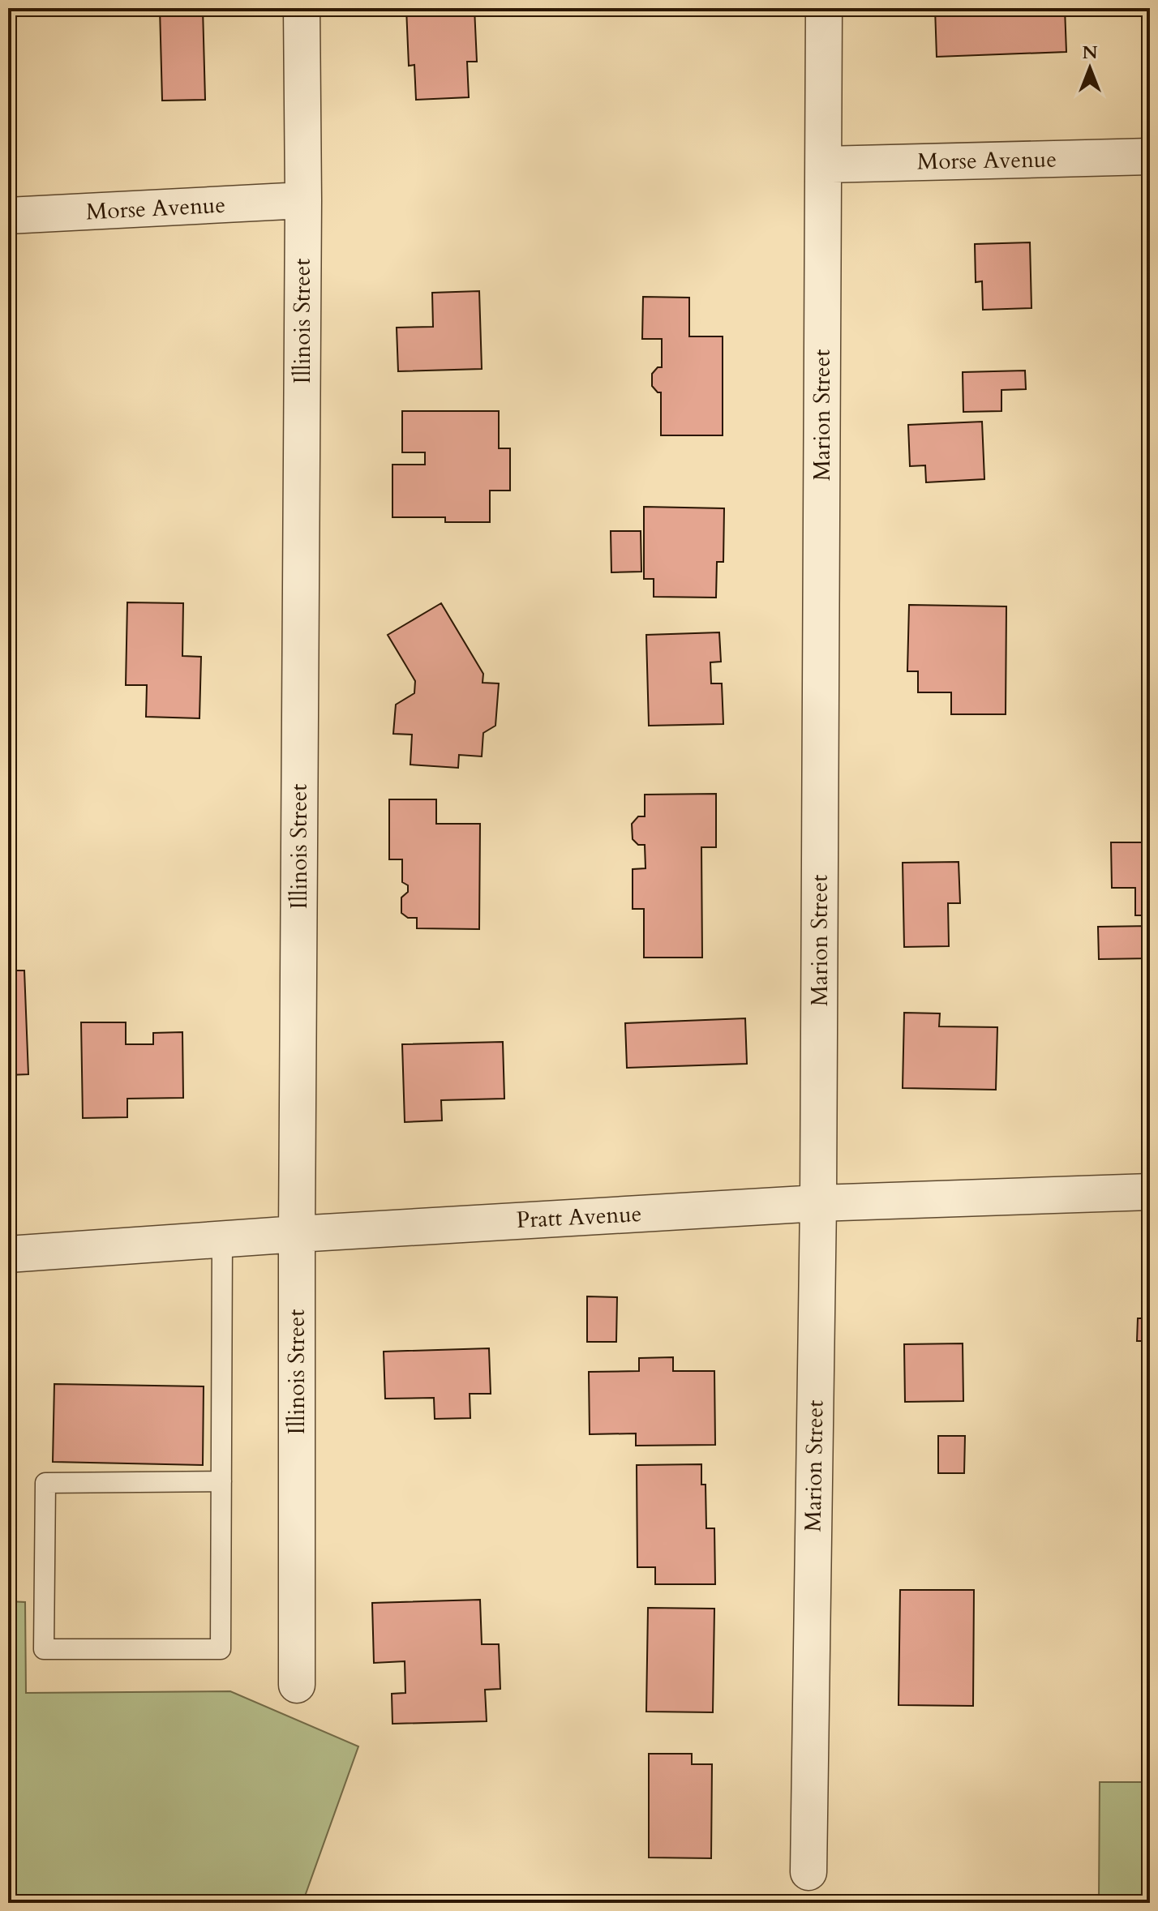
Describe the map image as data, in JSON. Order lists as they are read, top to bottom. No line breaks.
{"streets":{"street":["Morse Avenue","Illinois Street","Marion Street","Pratt Avenue"]},"crossings":[["Morse Avenue","Illinois Street"],["Morse Avenue","Marion Street"],["Illinois Street","Pratt Avenue"],["Marion Street","Pratt Avenue"]],"north":"top"}
